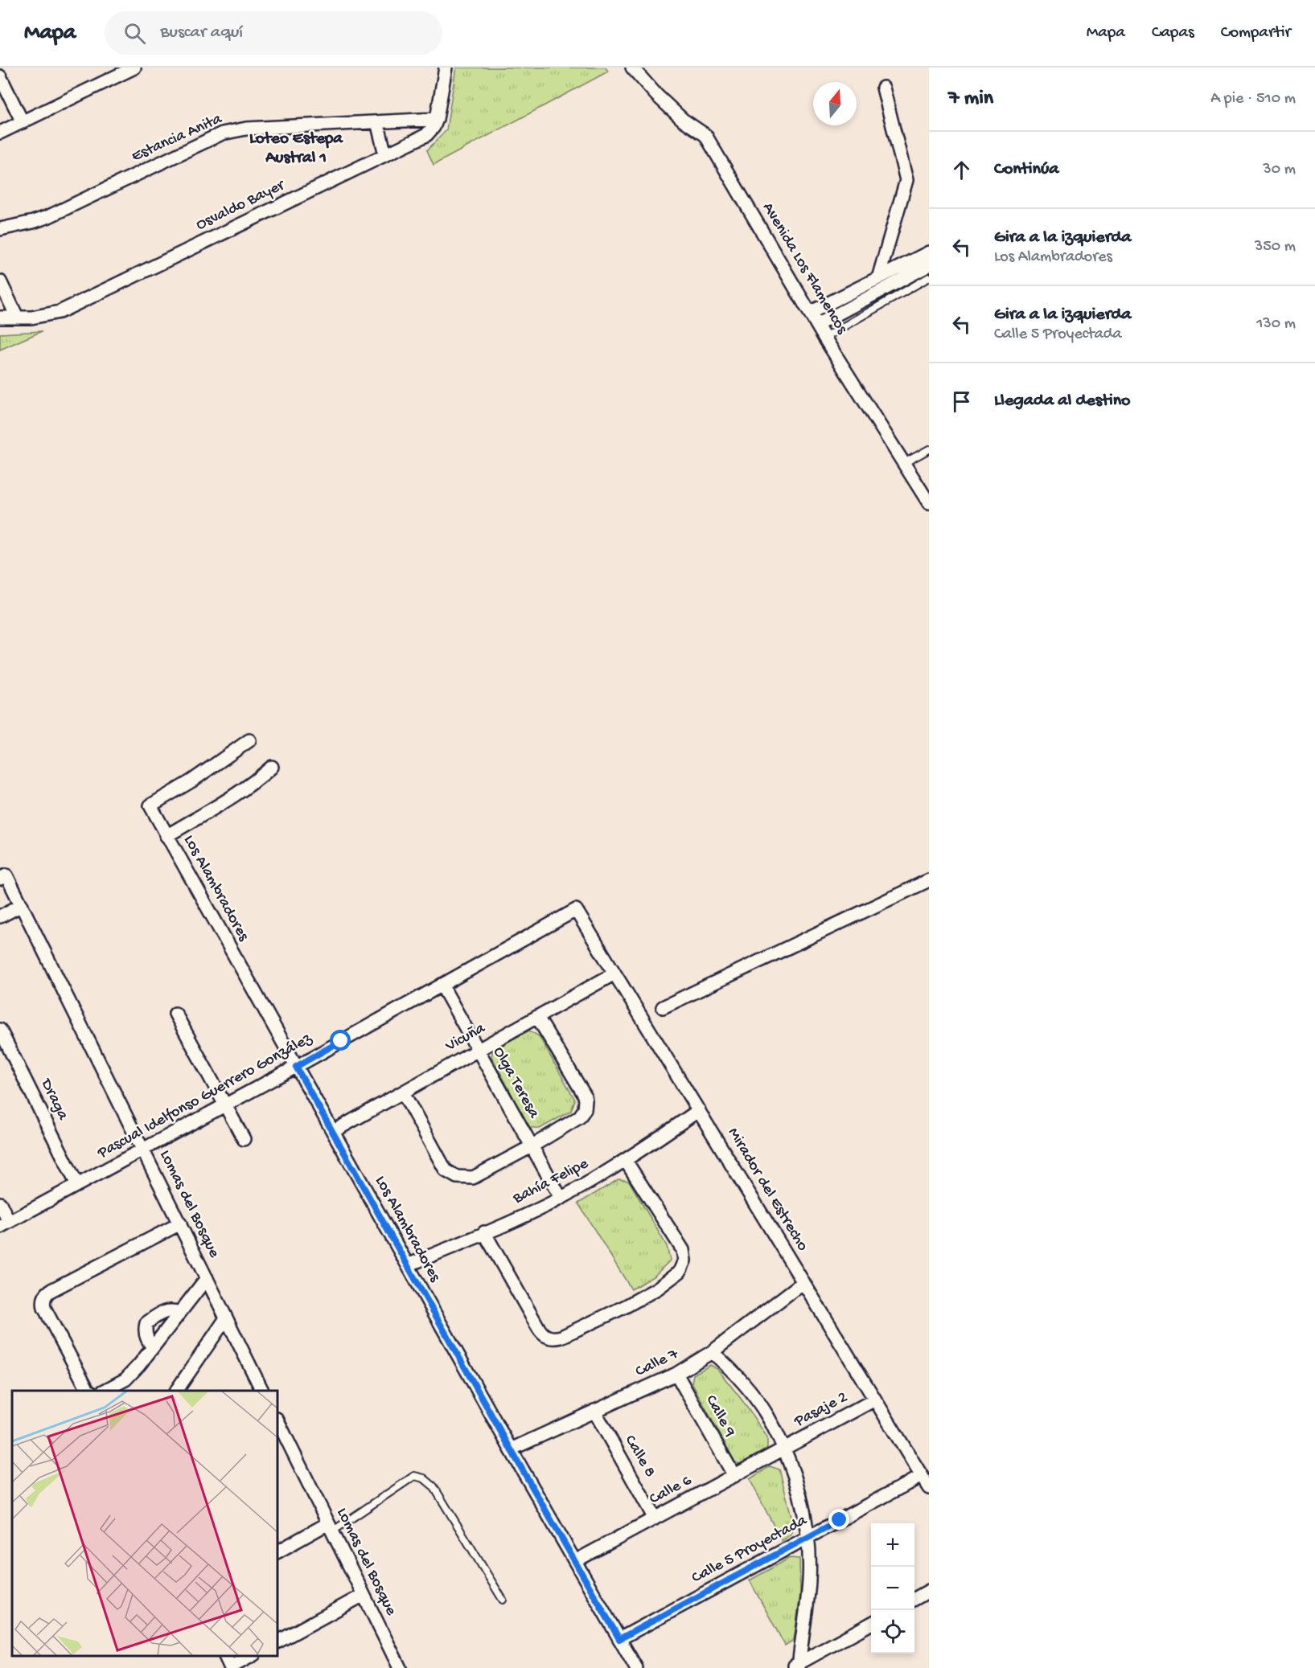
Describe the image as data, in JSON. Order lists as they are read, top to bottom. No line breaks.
{"streets":{"street":["Estancia Anita","Osvaldo Bayer","Avenida Los Flamencos","Los Alambradores","Vicuña","Olga Teresa","Pascual Idelfonso Guerrero González","Draga","Bahía Felipe","Mirador del Estrecho","Lomas del Bosque","Calle 7","Pasaje 2","Calle 9","Calle 8","Calle 6","Calle 5 Proyectada"]},"crossings":[["Estancia Anita","Osvaldo Bayer"],["Los Alambradores","Vicuña"],["Los Alambradores","Pascual Idelfonso Guerrero González"],["Los Alambradores","Bahía Felipe"],["Los Alambradores","Calle 7"],["Los Alambradores","Calle 6"],["Los Alambradores","Calle 5 Proyectada"],["Vicuña","Olga Teresa"],["Vicuña","Mirador del Estrecho"],["Olga Teresa","Pascual Idelfonso Guerrero González"],["Olga Teresa","Bahía Felipe"],["Pascual Idelfonso Guerrero González","Draga"],["Pascual Idelfonso Guerrero González","Mirador del Estrecho"],["Pascual Idelfonso Guerrero González","Lomas del Bosque"],["Bahía Felipe","Mirador del Estrecho"],["Mirador del Estrecho","Calle 7"],["Mirador del Estrecho","Pasaje 2"],["Mirador del Estrecho","Calle 5 Proyectada"],["Calle 7","Calle 9"],["Calle 7","Calle 8"],["Pasaje 2","Calle 6"],["Calle 9","Calle 6"],["Calle 8","Calle 6"]],"districts":["Loteo Estepa Austral 1"],"north":"top","page":{"header":"Mapa","search":"Buscar aquí","nav":["Mapa","Capas","Compartir"],"heading":["7 min","A pie · 510 m"],"list":[["Continúa","30 m"],["Gira a la izquierda","Los Alambradores","350 m"],["Gira a la izquierda","Calle 5 Proyectada","130 m"],"Llegada al destino"],"map_buttons":["+","−"]}}
